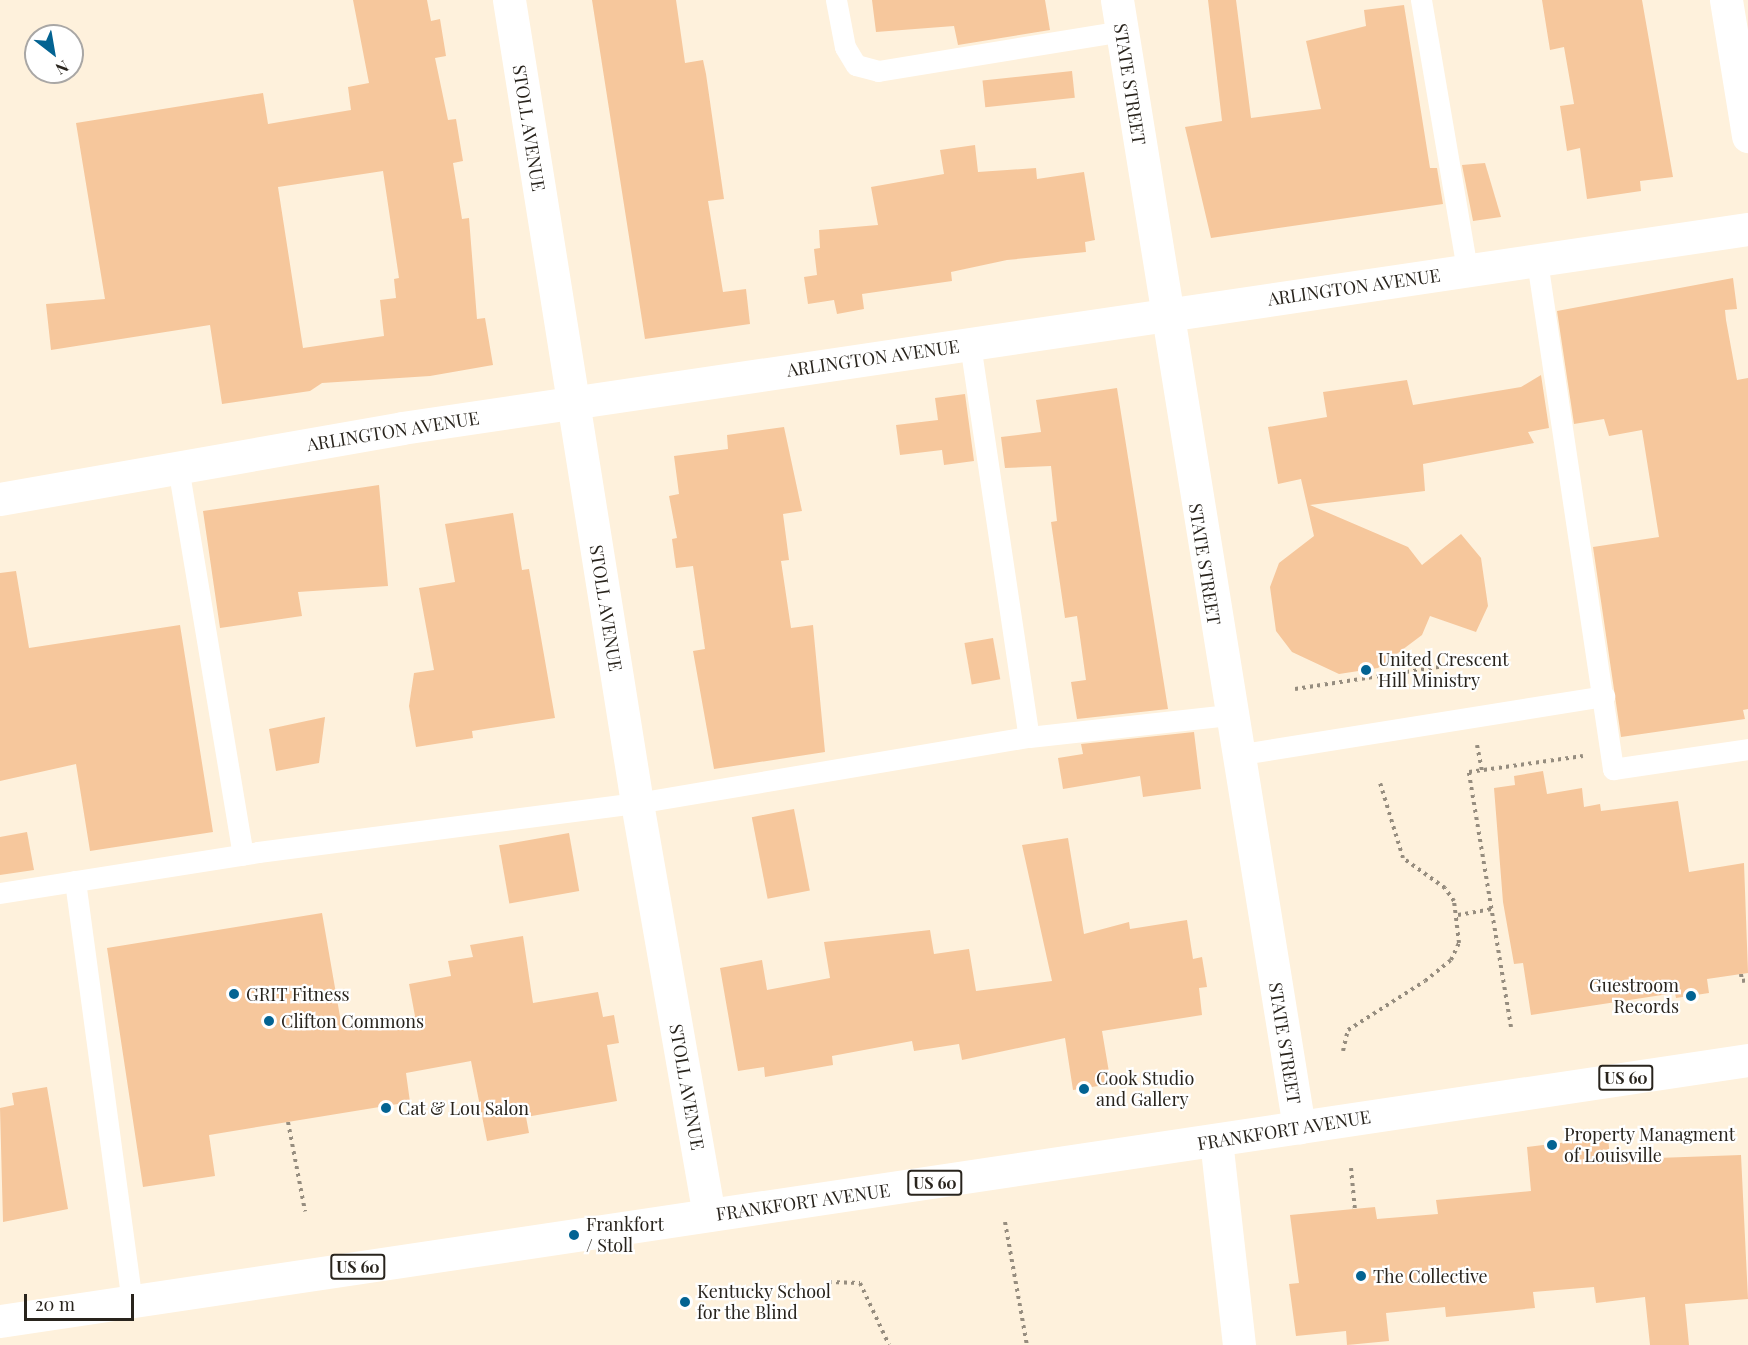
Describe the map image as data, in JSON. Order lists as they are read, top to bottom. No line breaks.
{"streets":{"street":["STATE STREET","STOLL AVENUE","ARLINGTON AVENUE","US 60","FRANKFORT AVENUE"]},"crossings":[["STATE STREET","ARLINGTON AVENUE"],["STATE STREET","FRANKFORT AVENUE"],["STOLL AVENUE","ARLINGTON AVENUE"],["STOLL AVENUE","FRANKFORT AVENUE"]],"places":["United Crescent Hill Ministry","GRIT Fitness","Guestroom Records","Clifton Commons","Cook Studio and Gallery","Cat & Lou Salon","Property Managment of Louisville","Frankfort / Stoll","The Collective","Kentucky School for the Blind"],"scale_bar":"20 m","north":"bottom right"}
